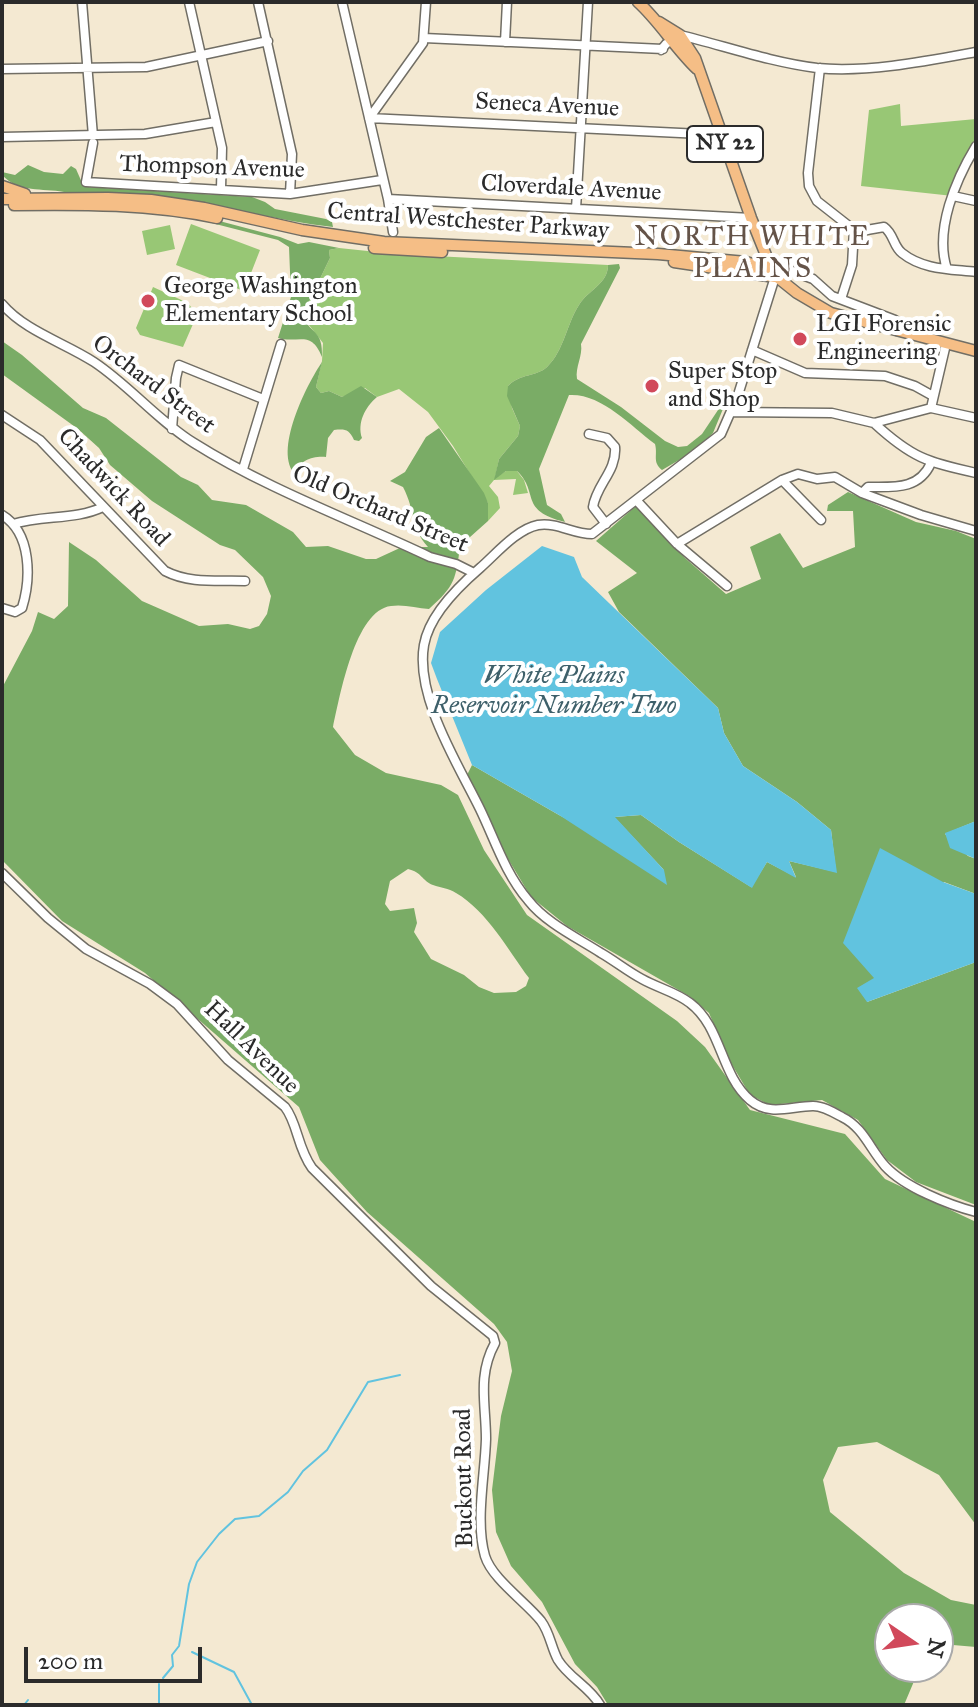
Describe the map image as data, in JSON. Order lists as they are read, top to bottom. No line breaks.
{"streets":{"main road":["NY 22","Central Westchester Parkway"],"street":["Seneca Avenue","Thompson Avenue","Cloverdale Avenue","Orchard Street","Chadwick Road","Old Orchard Street","Hall Avenue","Buckout Road"]},"crossings":[["Seneca Avenue","NY 22"],["NY 22","Cloverdale Avenue"],["NY 22","Central Westchester Parkway"],["Orchard Street","Old Orchard Street"],["Hall Avenue","Buckout Road"]],"districts":["NORTH WHITE PLAINS"],"water":["White Plains Reservoir Number Two"],"places":["George Washington Elementary School","LGI Forensic Engineering","Super Stop and Shop"],"scale_bar":"200 m","north":"right"}
